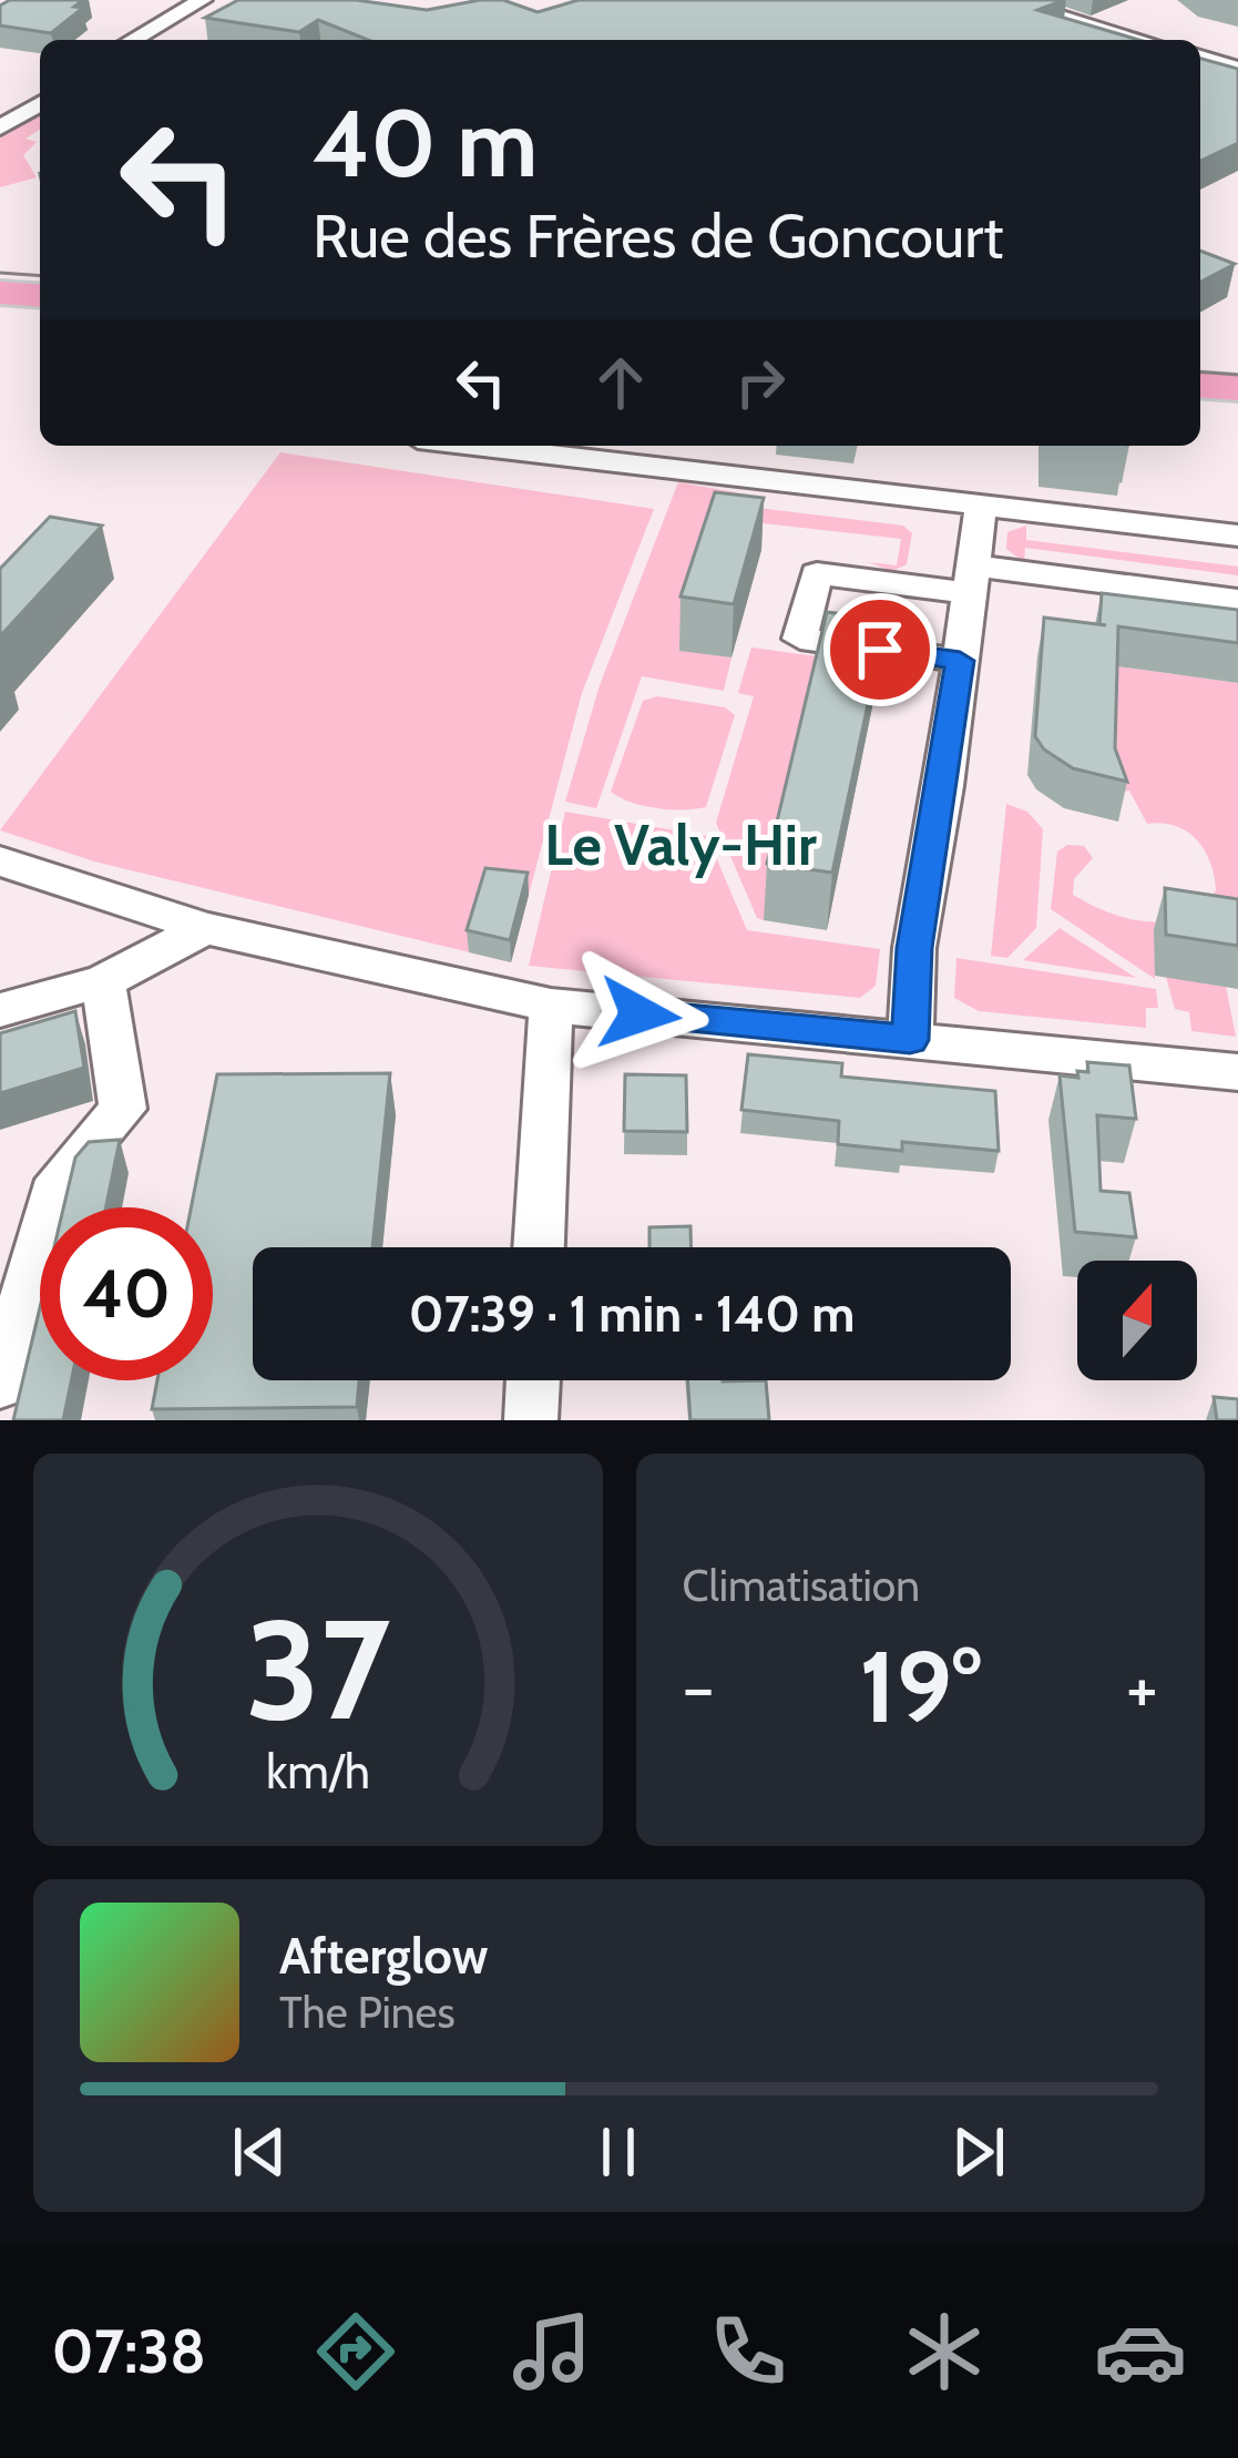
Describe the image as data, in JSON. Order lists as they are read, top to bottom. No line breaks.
{"districts":["Le Valy-Hir"],"north":"top","page":{"turn":["40 m","Rue des Frères de Goncourt"],"limit":"40","trip":"07:39 · 1 min · 140 m","tile":"Climatisation","heat":["−","19°","+"],"song":["Afterglow","The Pines"],"tabs":"07:38","gauge":["37","km/h"]}}
